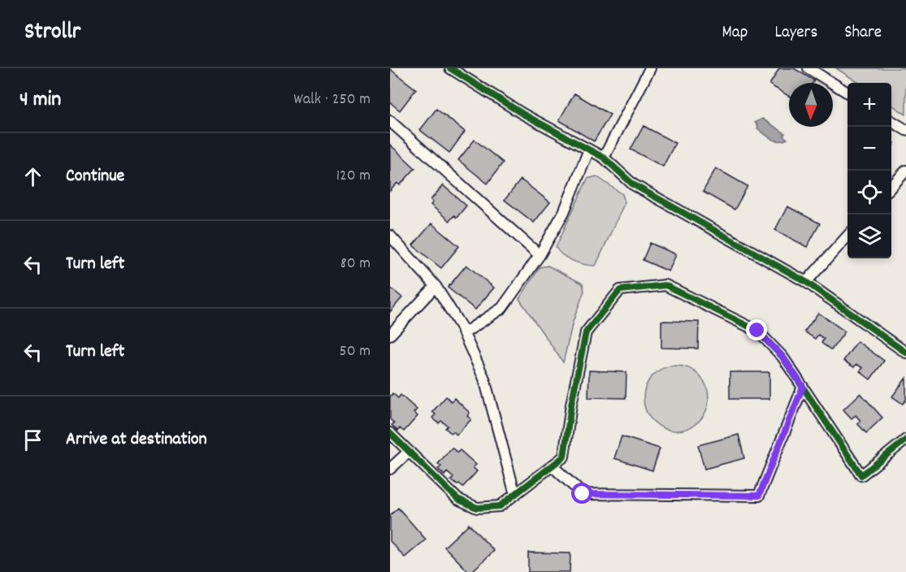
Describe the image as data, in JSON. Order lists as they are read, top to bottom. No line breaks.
{"north":"bottom","page":{"header":"Strollr","nav":["Map","Layers","Share"],"heading":["4 min","Walk · 250 m"],"map_buttons":["+","−"],"list":[["Continue","120 m"],["Turn left","80 m"],["Turn left","50 m"],"Arrive at destination"]}}
